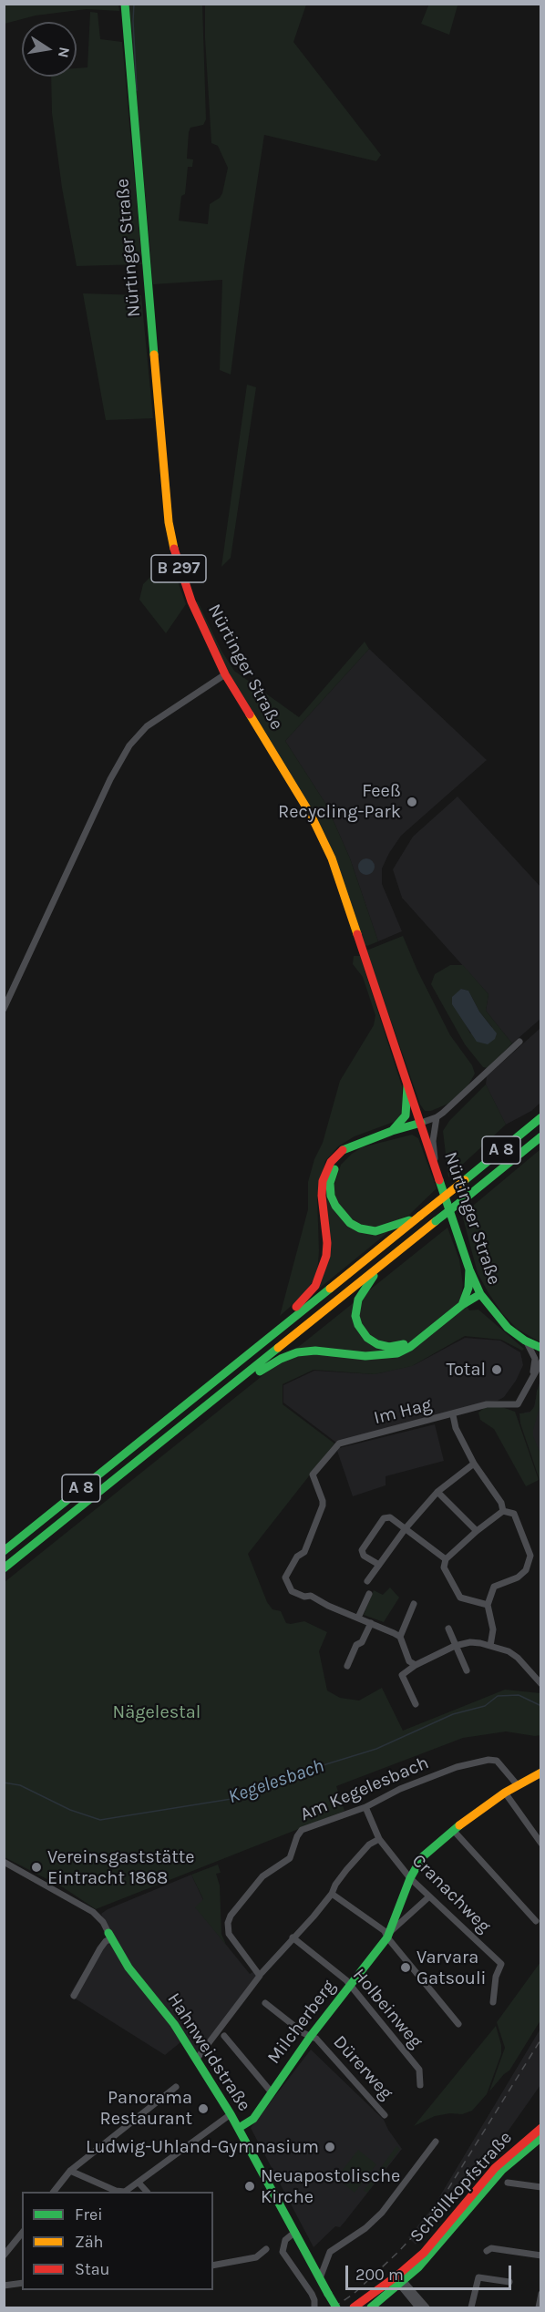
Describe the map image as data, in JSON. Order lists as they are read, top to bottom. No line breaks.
{"streets":{"main road":["Nürtinger Straße","B 297","A 8","Milcherberg","Hahnweidstraße","Schöllkopfstraße"],"street":["Im Hag","Am Kegelesbach","Cranachweg","Holbeinweg","Dürerweg"]},"crossings":[["Nürtinger Straße","Im Hag"],["Am Kegelesbach","Cranachweg"],["Am Kegelesbach","Milcherberg"],["Am Kegelesbach","Hahnweidstraße"],["Cranachweg","Milcherberg"],["Holbeinweg","Milcherberg"],["Milcherberg","Hahnweidstraße"],["Milcherberg","Dürerweg"]],"water":["Kegelesbach"],"parks":["Nägelestal"],"places":["Feeß Recycling-Park","Total","Vereinsgaststätte Eintracht 1868","Varvara Gatsouli","Panorama Restaurant","Ludwig-Uhland-Gymnasium","Neuapostolische Kirche"],"legend":["Frei","Zäh","Stau"],"scale_bar":"200 m","north":"right"}
